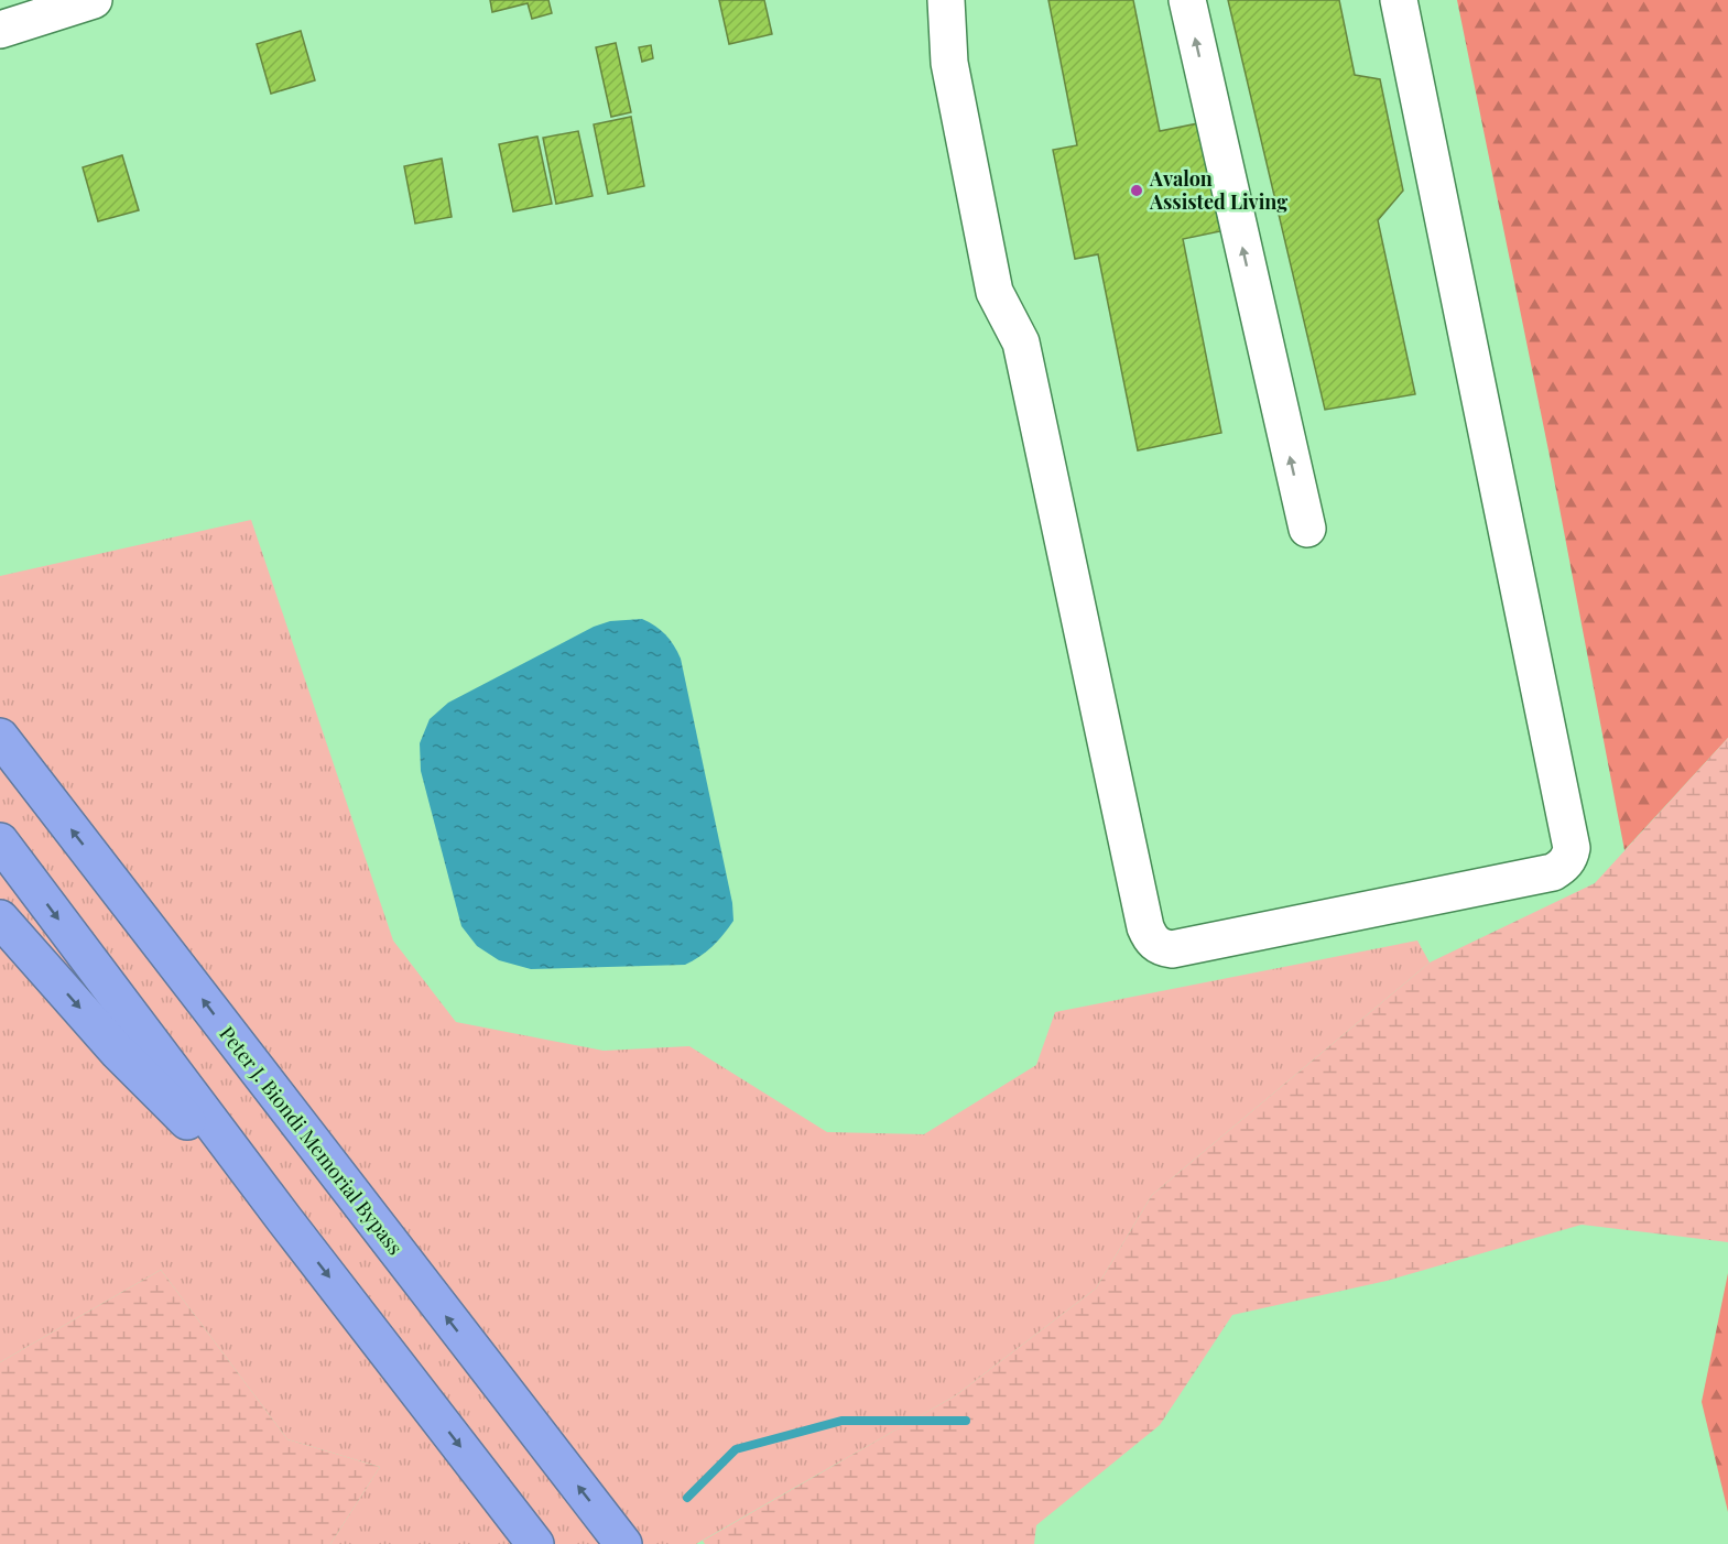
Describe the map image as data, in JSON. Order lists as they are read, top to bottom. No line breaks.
{"streets":{"highway":["Peter J. Biondi Memorial Bypass"]},"places":["Avalon Assisted Living"]}
